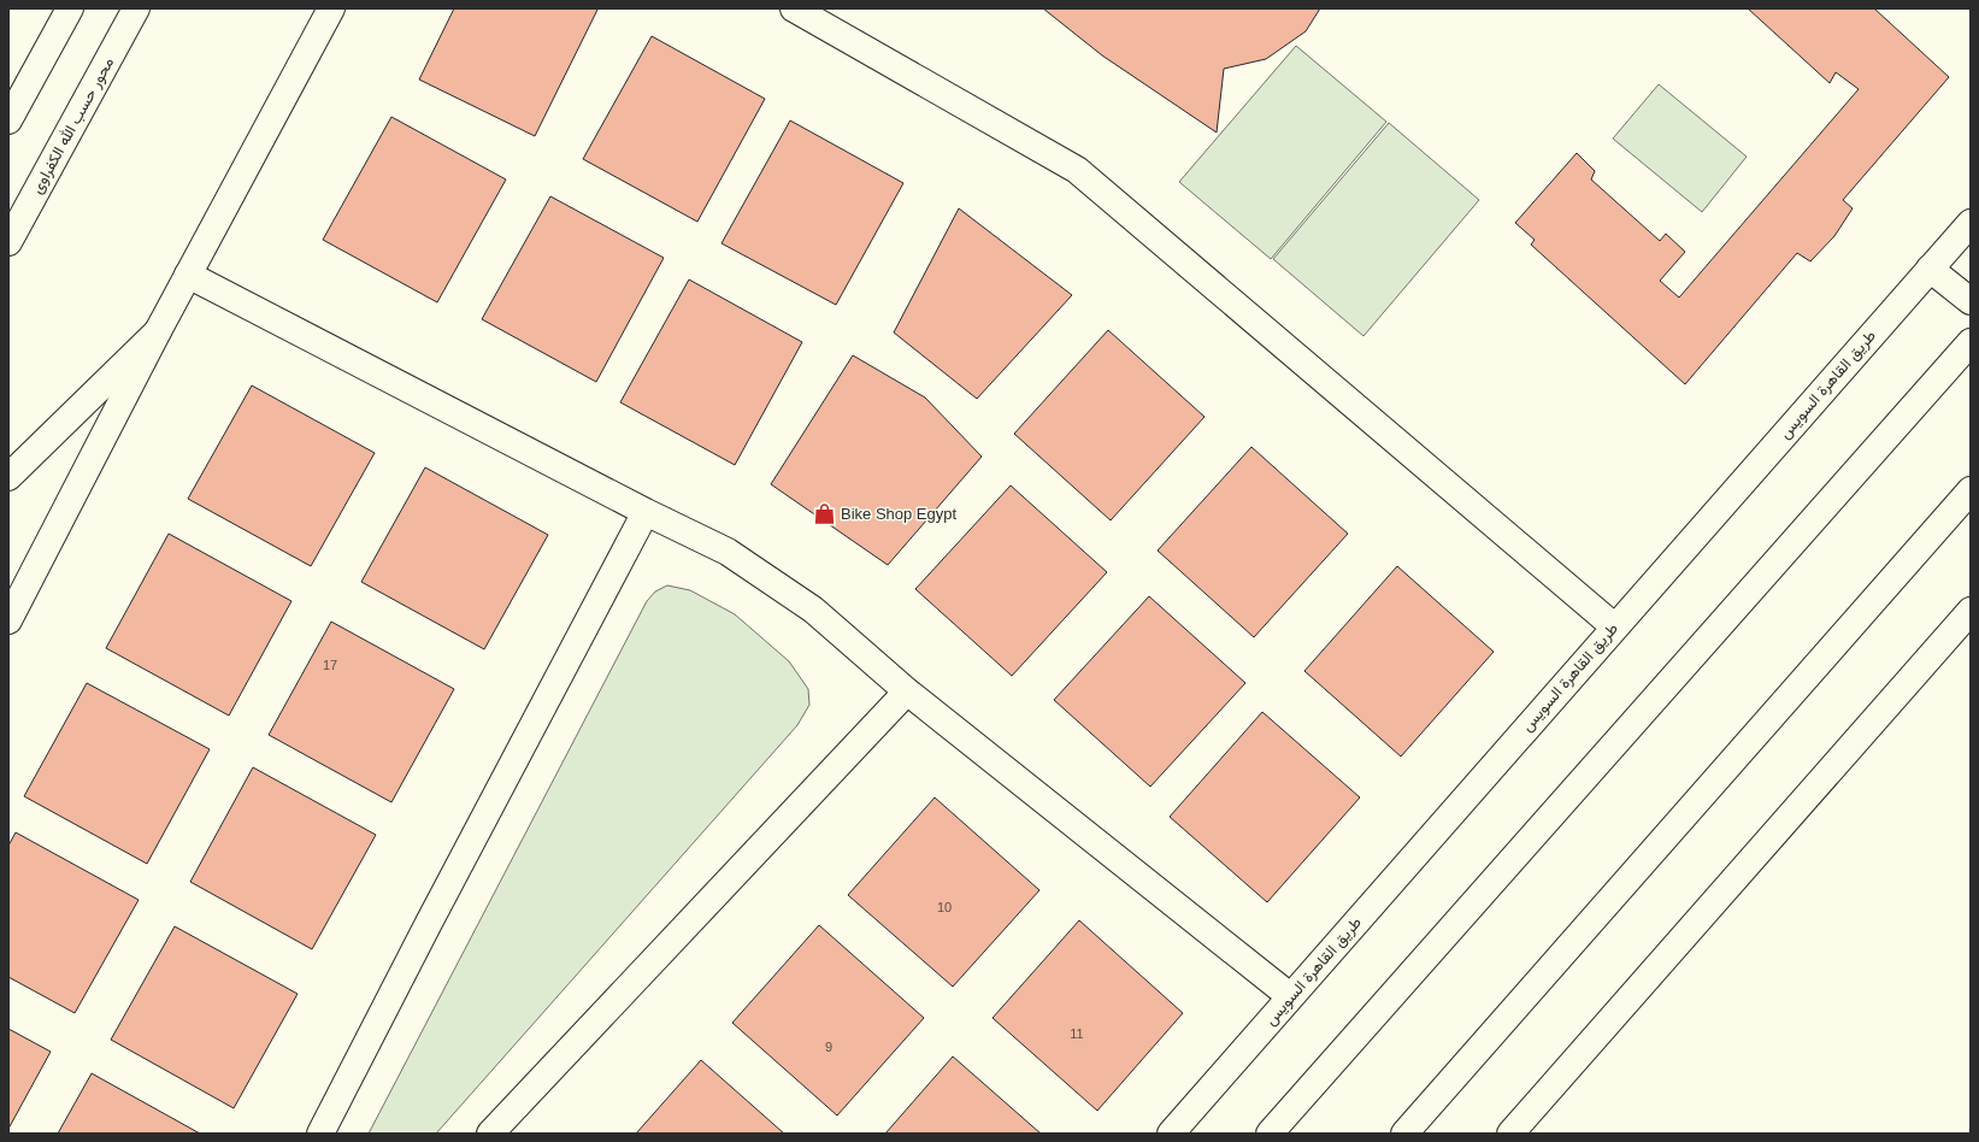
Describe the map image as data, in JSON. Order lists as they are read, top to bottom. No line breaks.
{"streets":{"street":["محور حسب الله الكفراوى","طريق القاهرة السويس"]},"places":{"shop":["Bike Shop Egypt"]},"house_numbers":["17","10","11","9"]}
